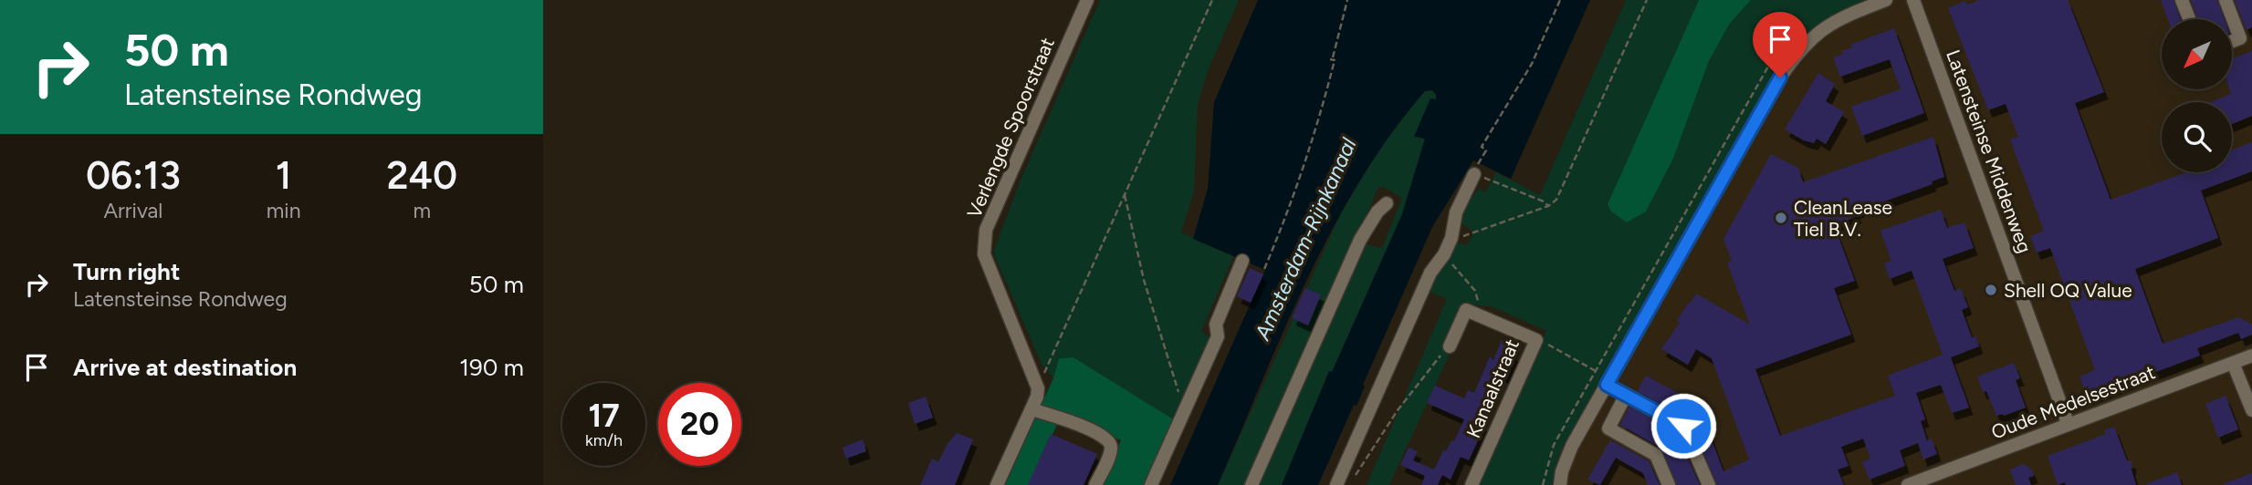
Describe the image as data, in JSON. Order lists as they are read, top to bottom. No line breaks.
{"streets":{"street":["Verlengde Spoorstraat","Latensteinse Middenweg","Kanaalstraat","Oude Medelsestraat"]},"crossings":[["Latensteinse Middenweg","Oude Medelsestraat"]],"water":["Amsterdam-Rijnkanaal"],"places":["CleanLease Tiel B.V.","Shell OQ Value"],"north":"bottom left","page":{"turn":["50 m","Latensteinse Rondweg"],"eta":["06:13","Arrival","1","min","240","m"],"list":[{"name":"Turn right","note":"Latensteinse Rondweg","value":"50 m"},{"name":"Arrive at destination","value":"190 m"}],"speed":"17 km/h","limit":"20"}}
